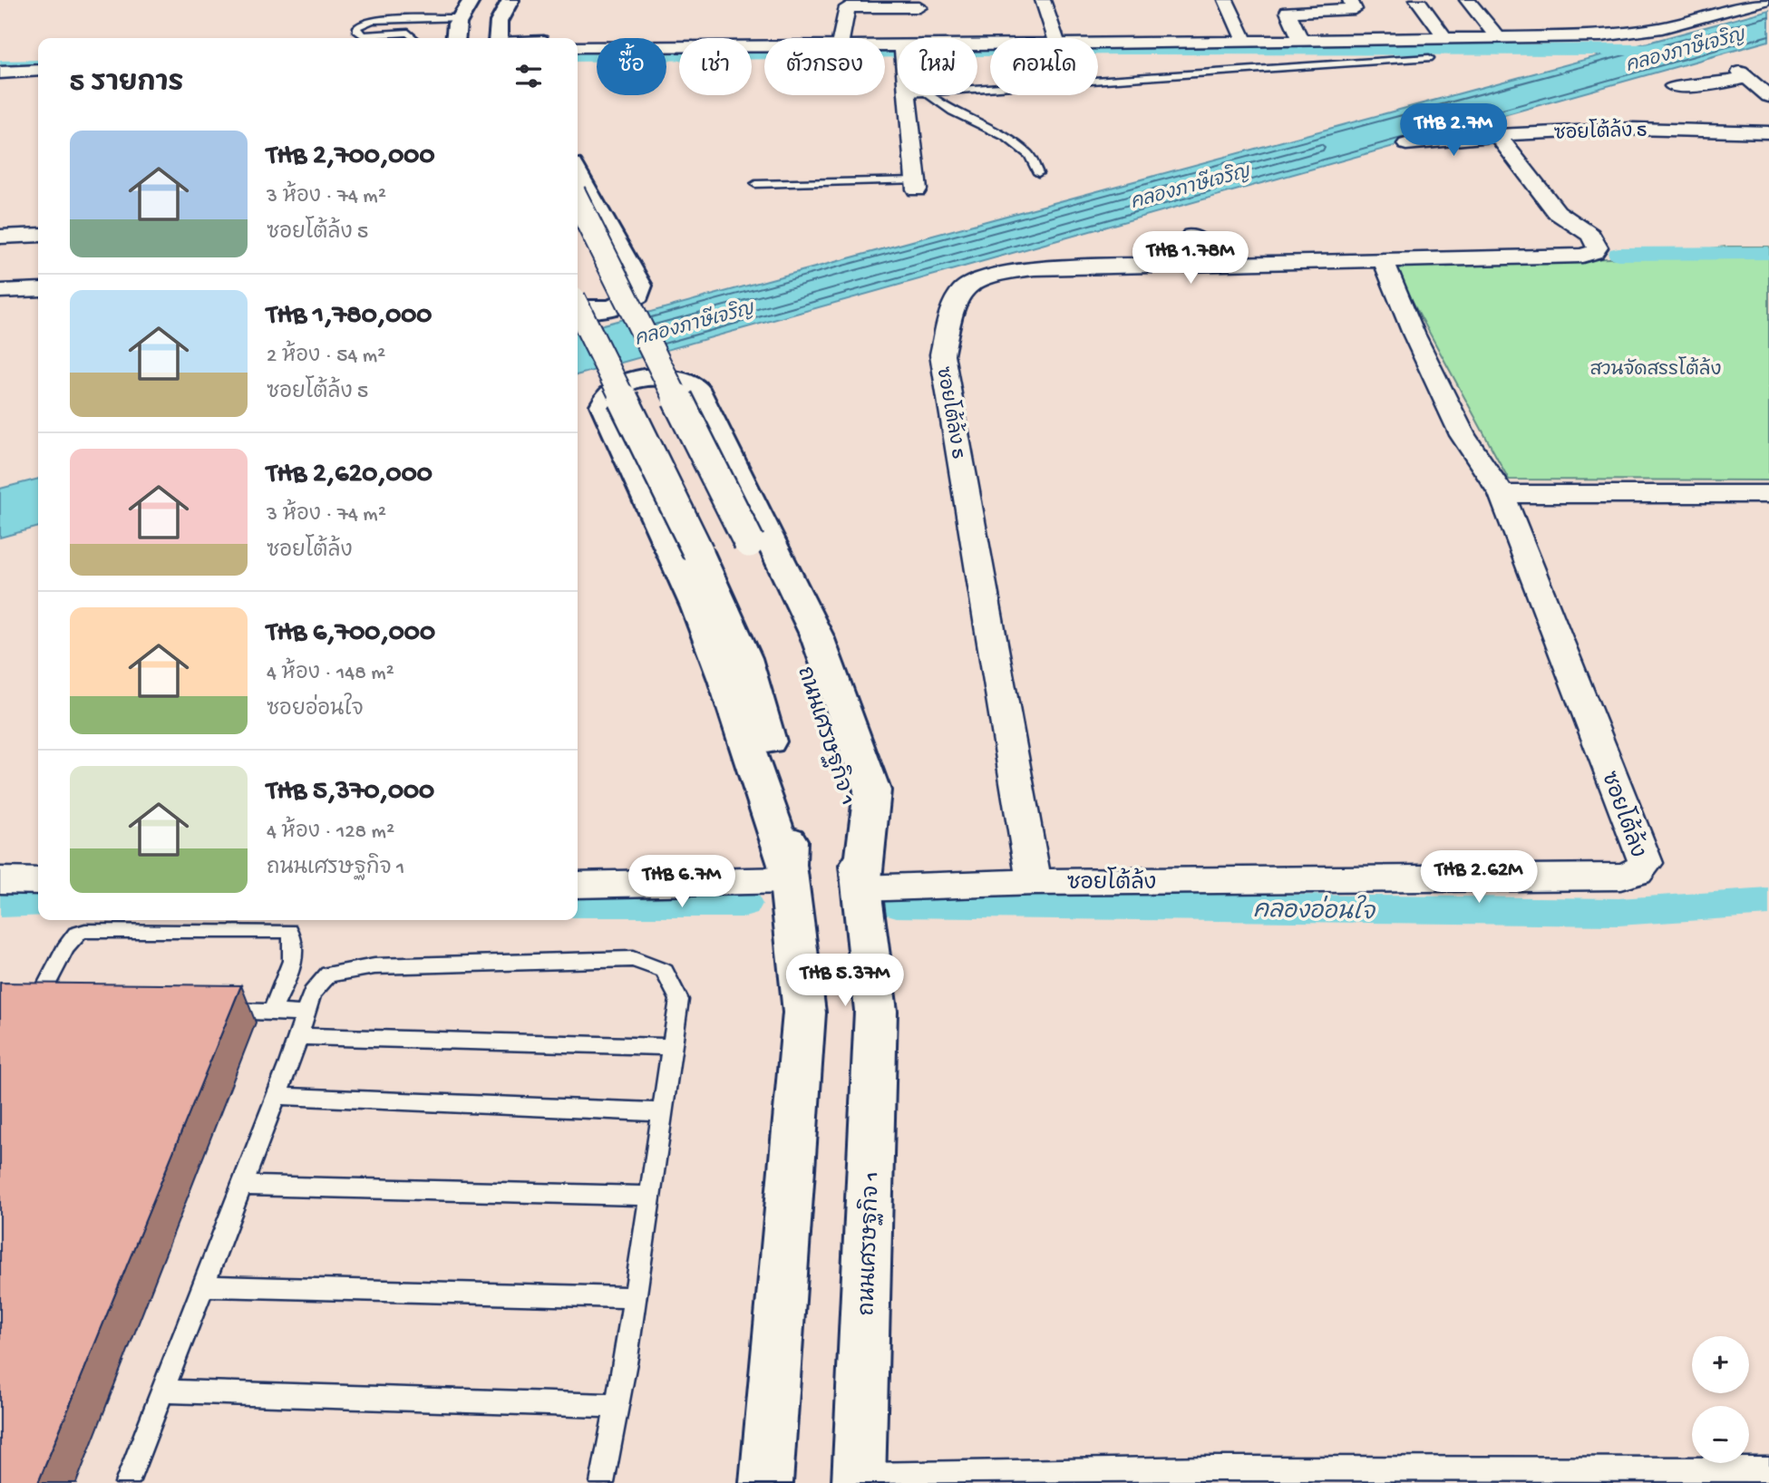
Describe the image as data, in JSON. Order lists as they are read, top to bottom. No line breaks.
{"streets":{"main road":["ถนนเศรษฐกิจ 1"],"street":["ซอยโต้ล้ง 5","ซอยโต้ล้ง"]},"crossings":[["ซอยโต้ล้ง 5","ซอยโต้ล้ง"],["ถนนเศรษฐกิจ 1","ซอยโต้ล้ง"]],"water":["คลองภาษีเจริญ","คลองอ่อนใจ"],"parks":["สวนจัดสรรโต้ล้ง"],"page":{"chip":["ซื้อ","เช่า","ตัวกรอง","ใหม่","คอนโด"],"heading":"5 รายการ","price":["THB 2.7M","THB 1.78M","THB 2.62M","THB 6.7M","THB 5.37M"],"list":[{"name":"THB 2,700,000","note":"3 ห้อง · 74 m² · ซอยโต้ล้ง 5"},{"name":"THB 1,780,000","note":"2 ห้อง · 54 m² · ซอยโต้ล้ง 5"},{"name":"THB 2,620,000","note":"3 ห้อง · 74 m² · ซอยโต้ล้ง"},{"name":"THB 6,700,000","note":"4 ห้อง · 148 m² · ซอยอ่อนใจ"},{"name":"THB 5,370,000","note":"4 ห้อง · 128 m² · ถนนเศรษฐกิจ 1"}],"map_buttons":["+","−"]}}
